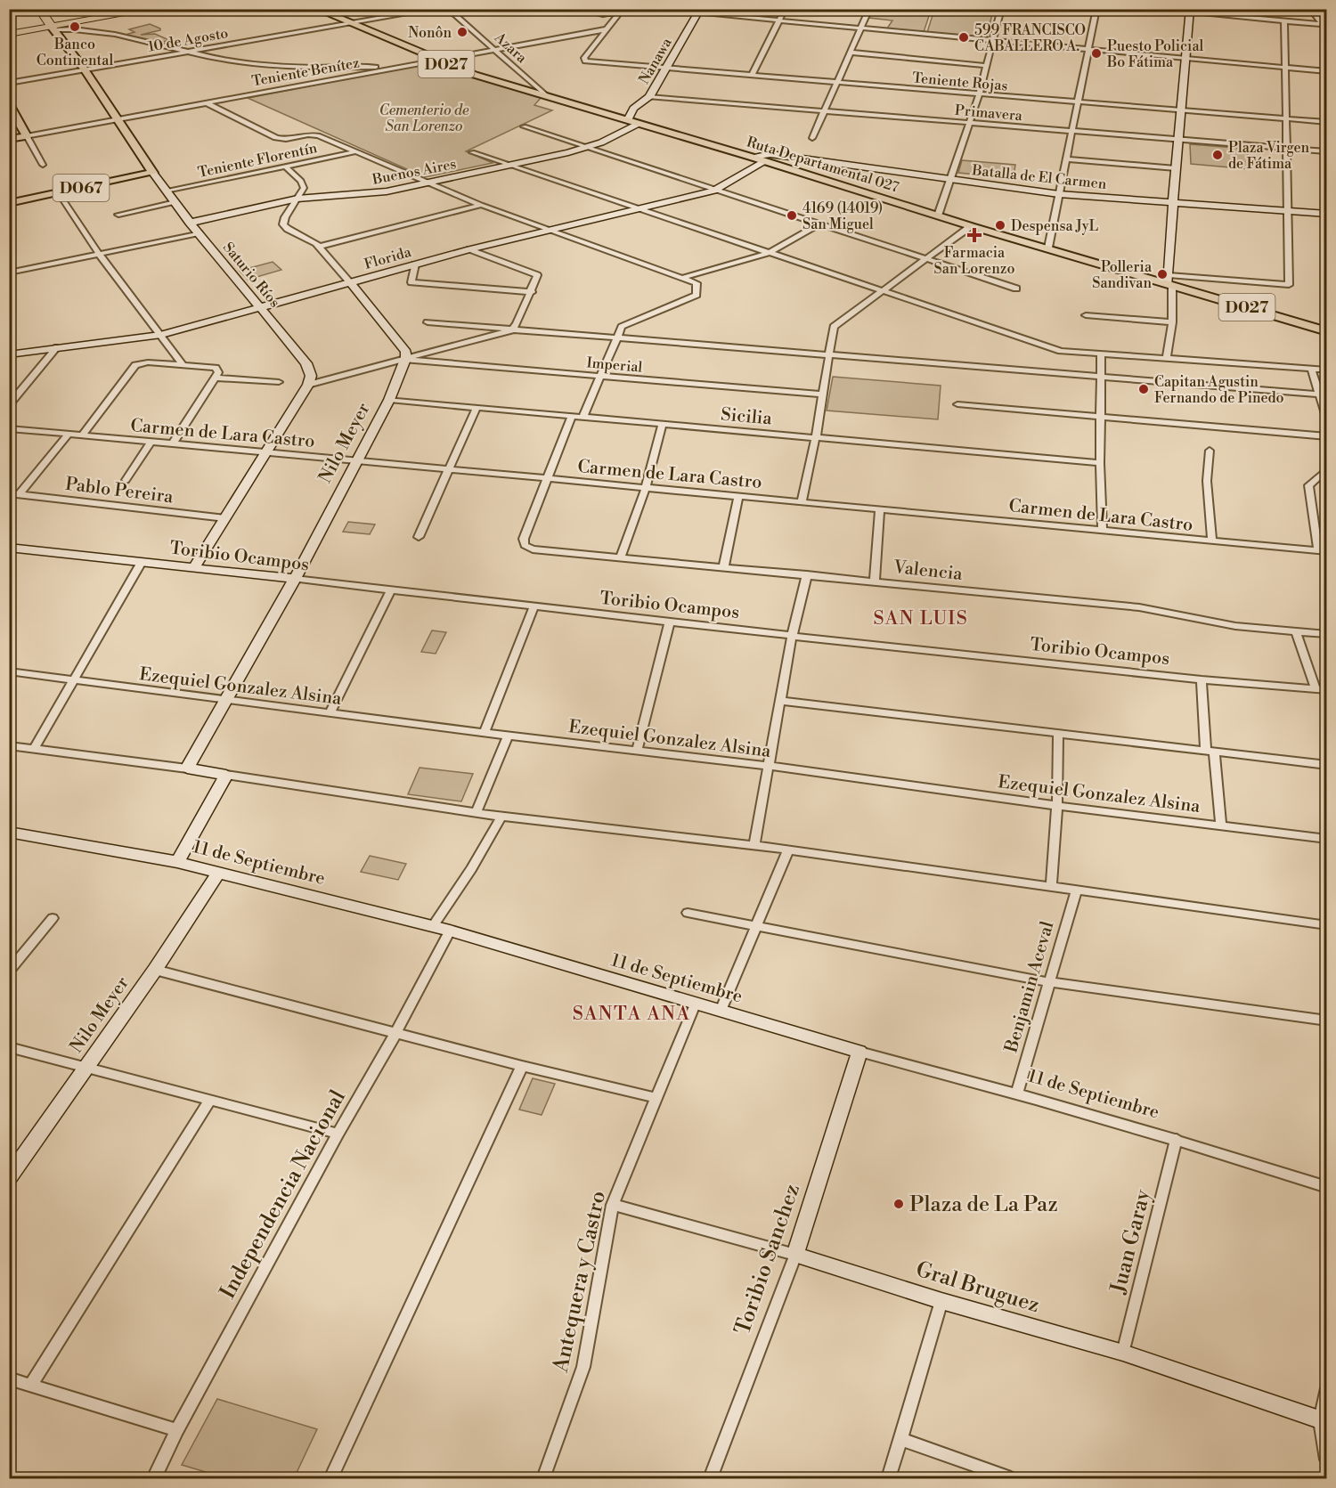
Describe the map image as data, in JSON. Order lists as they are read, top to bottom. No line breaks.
{"streets":{"highway":["Saturio Ríos"],"main road":["D027","Teniente Benítez","Ruta Departamental 027","D067"],"street":["10 de Agosto","Azara","Nanawa","Teniente Rojas","Primavera","Teniente Florentín","Buenos Aires","Batalla de El Carmen","Florida","Imperial","Sicilia","Carmen de Lara Castro","Nilo Meyer","Pablo Pereira","Toribio Ocampos","Valencia","Ezequiel Gonzalez Alsina","11 de Septiembre","Benjamin Aceval","Independencia Nacional","Juan Garay","Toribio Sanchez","Antequera y Castro","Gral Bruguez"]},"crossings":[["10 de Agosto","Ruta Departamental 027"],["10 de Agosto","Saturio Ríos"],["Azara","Teniente Benítez"],["Azara","Ruta Departamental 027"],["Nanawa","Teniente Rojas"],["Nanawa","Primavera"],["Nanawa","Ruta Departamental 027"],["Nanawa","Buenos Aires"],["Teniente Benítez","Teniente Rojas"],["Teniente Benítez","Ruta Departamental 027"],["Teniente Benítez","Saturio Ríos"],["Teniente Florentín","Saturio Ríos"],["Ruta Departamental 027","Buenos Aires"],["Ruta Departamental 027","Batalla de El Carmen"],["Ruta Departamental 027","Florida"],["Buenos Aires","Saturio Ríos"],["D067","Saturio Ríos"],["Florida","Saturio Ríos"],["Imperial","Nilo Meyer"],["Sicilia","Nilo Meyer"],["Carmen de Lara Castro","Nilo Meyer"],["Carmen de Lara Castro","Valencia"],["Nilo Meyer","Toribio Ocampos"],["Nilo Meyer","Ezequiel Gonzalez Alsina"],["Nilo Meyer","11 de Septiembre"],["11 de Septiembre","Benjamin Aceval"],["11 de Septiembre","Independencia Nacional"],["11 de Septiembre","Juan Garay"],["11 de Septiembre","Toribio Sanchez"],["11 de Septiembre","Antequera y Castro"],["Juan Garay","Gral Bruguez"],["Toribio Sanchez","Gral Bruguez"],["Antequera y Castro","Gral Bruguez"]],"districts":["SAN LUIS","SANTA ANA"],"parks":["Cementerio de San Lorenzo"],"places":{"other":["Banco Continental","Nonôn","599 FRANCISCO CABALLERO A.","Puesto Policial Bo Fátima","Plaza Virgen de Fátima","4169 (14019) San Miguel","Despensa JyL","Polleria Sandivan","Capitan Agustin Fernando de Pinedo","Plaza de La Paz"],"health":["Farmacia San Lorenzo"]}}
